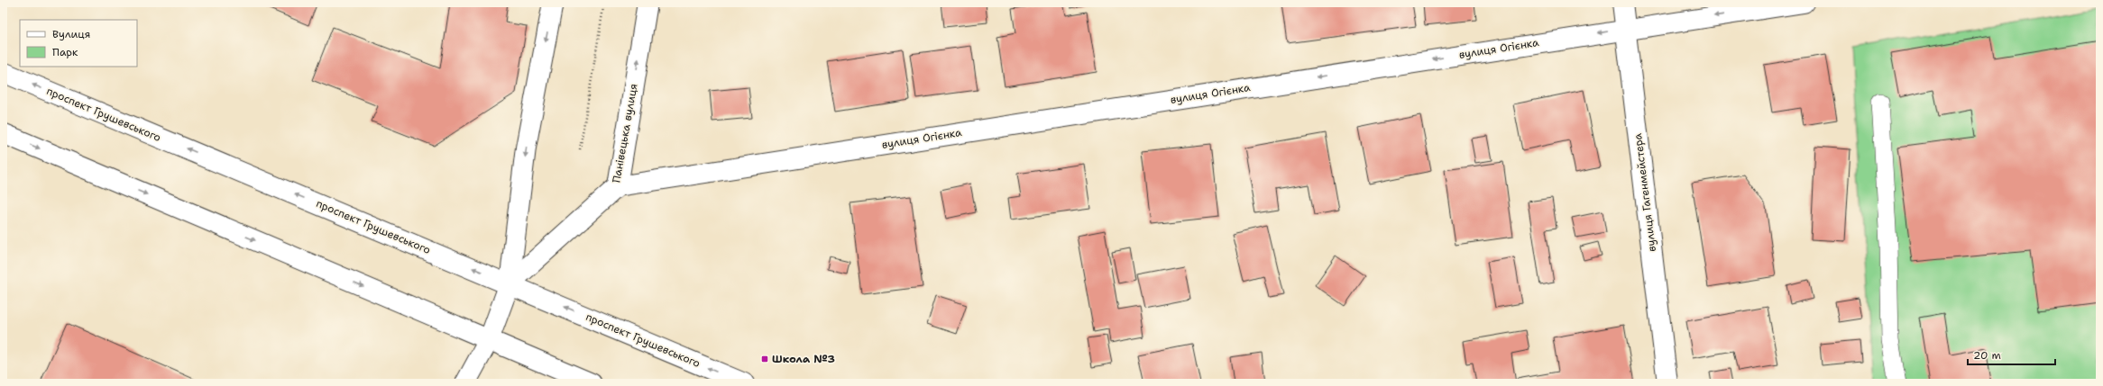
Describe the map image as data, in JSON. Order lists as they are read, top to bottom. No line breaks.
{"streets":{"street":["вулиця Огієнка","проспект Грушевського","Панівецька вулиця","вулиця Гагенмейстера"]},"crossings":[["вулиця Огієнка","Панівецька вулиця"],["вулиця Огієнка","вулиця Гагенмейстера"],["проспект Грушевського","Панівецька вулиця"]],"one_way":["вулиця Огієнка"],"places":{"transit":["Школа №3"]},"legend":["Вулиця","Парк"],"scale_bar":"20 m"}
